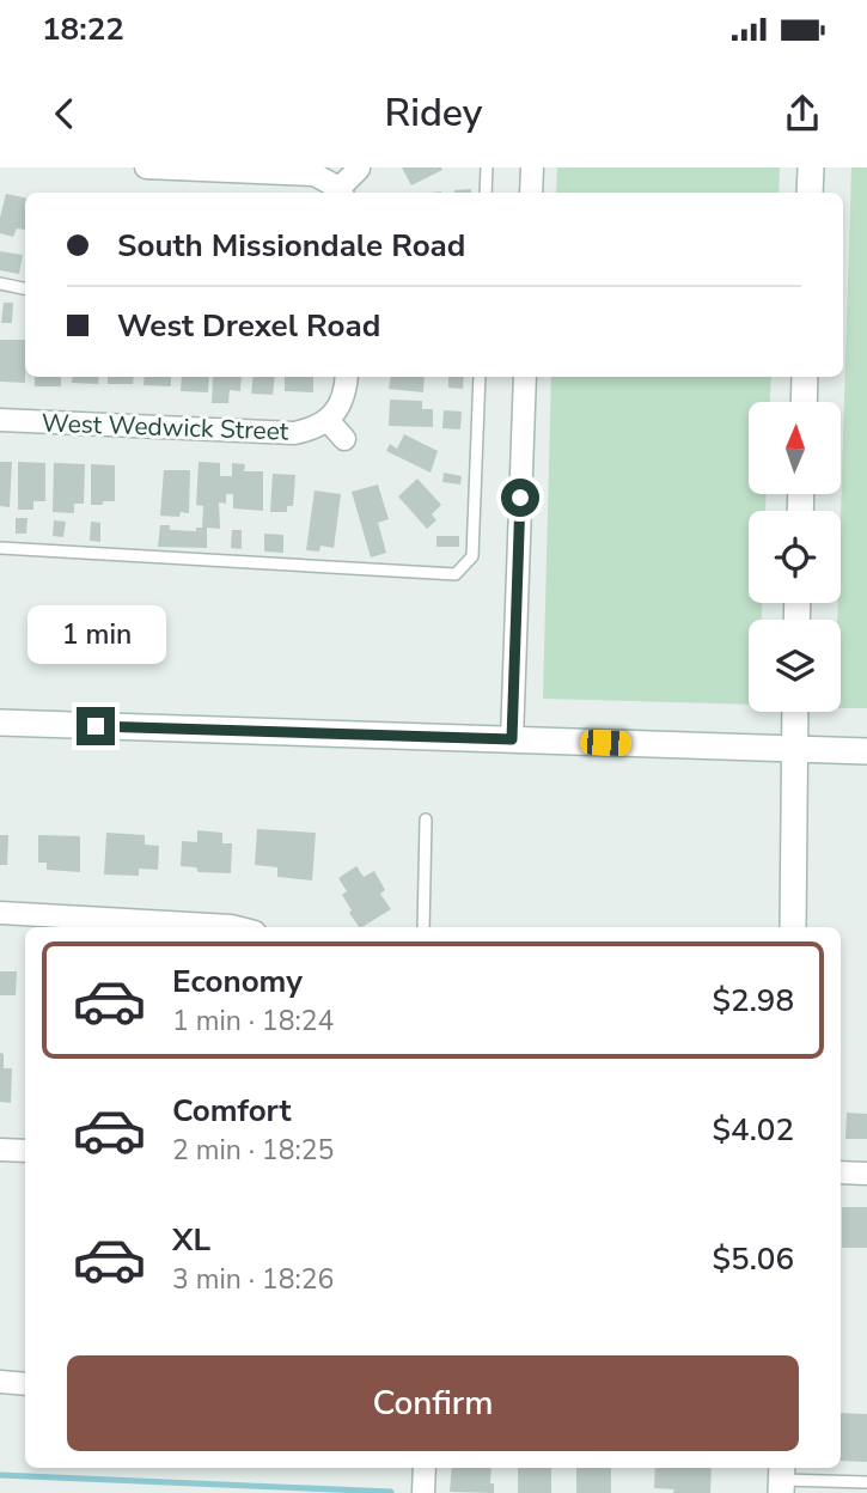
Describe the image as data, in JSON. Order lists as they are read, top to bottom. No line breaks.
{"streets":{"street":["West Wedwick Street"]},"north":"top","page":{"status":"18:22","header":"Ridey","banner":["South Missiondale Road","West Drexel Road"],"bubble":"1 min","list":[{"name":"Economy","note":"1 min · 18:24","value":"$2.98"},{"name":"Comfort","note":"2 min · 18:25","value":"$4.02"},{"name":"XL","note":"3 min · 18:26","value":"$5.06"}],"buttons":"Confirm"}}
